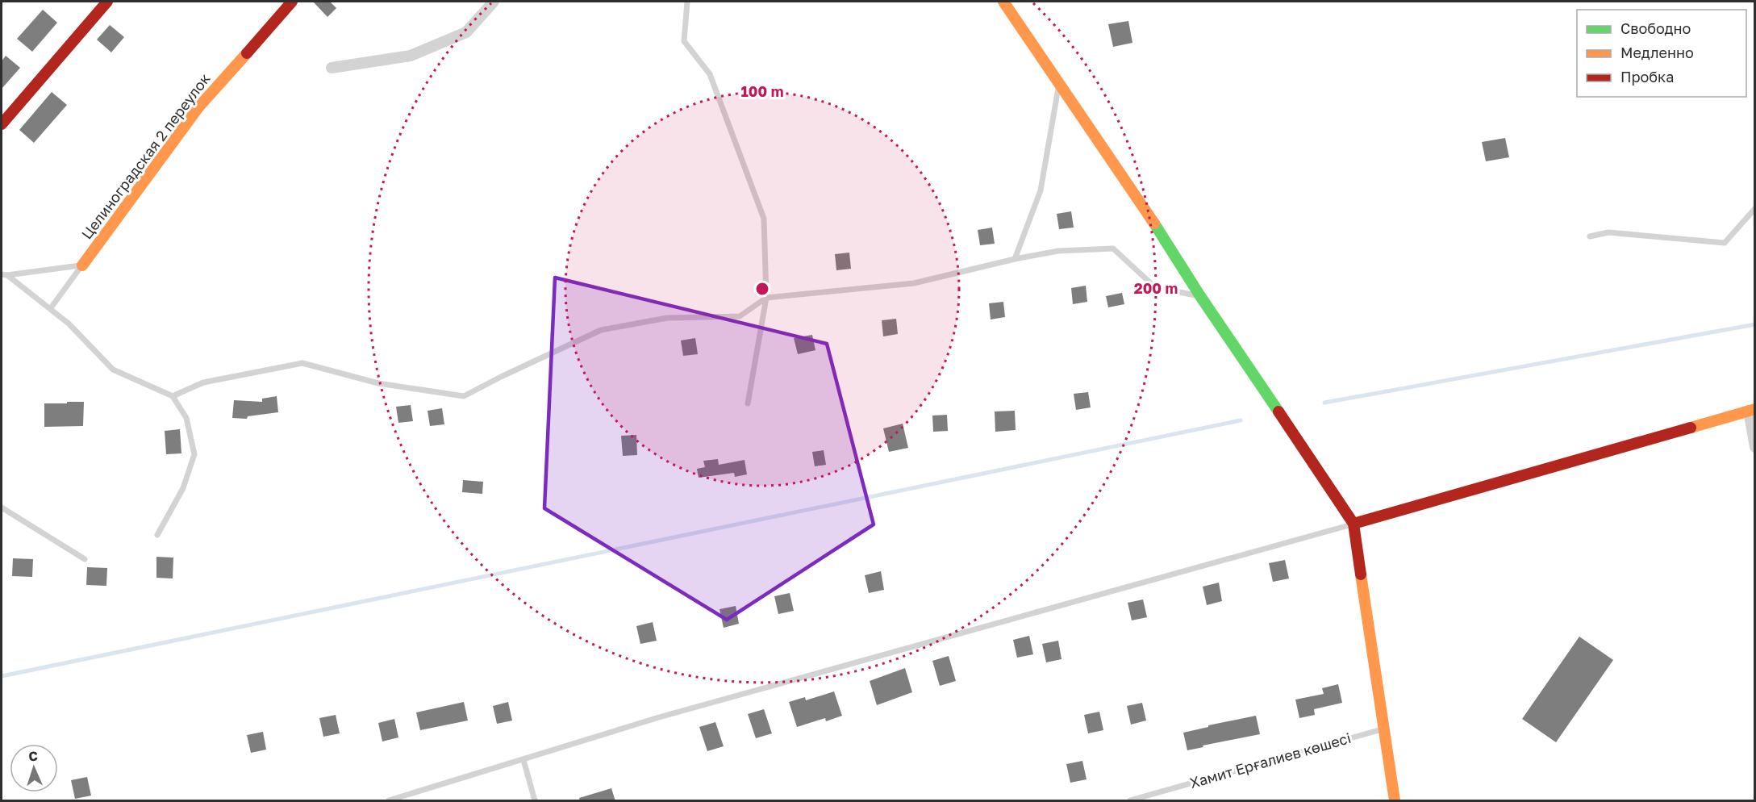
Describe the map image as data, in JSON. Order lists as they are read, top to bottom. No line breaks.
{"streets":{"street":["Целиноградская 2 переулок"],"lane":["Хамит Ерғалиев көшесі"]},"legend":["Свободно","Медленно","Пробка"],"north":"top","rings":["100 m","200 m"]}
